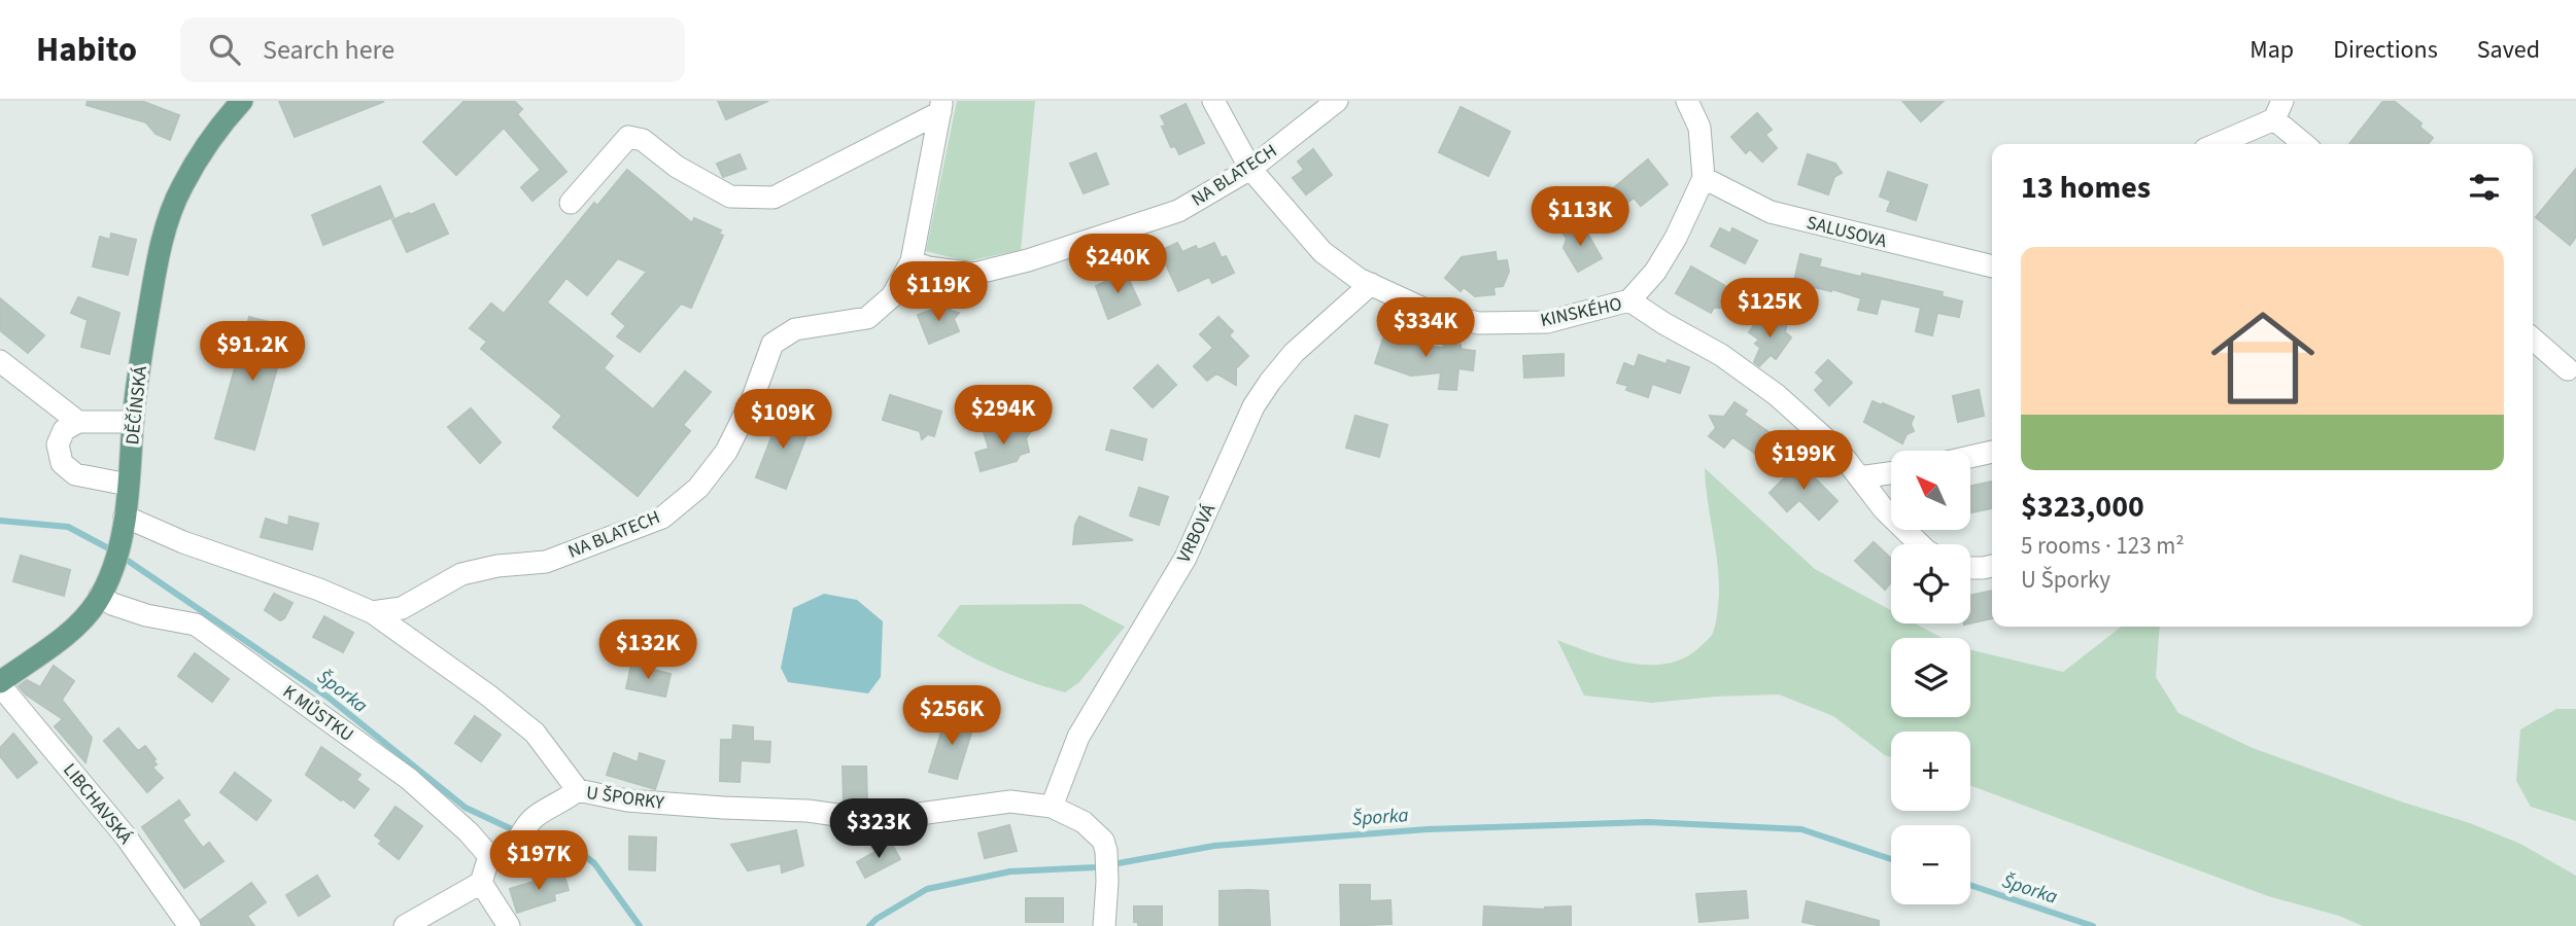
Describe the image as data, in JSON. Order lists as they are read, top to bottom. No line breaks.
{"streets":{"main road":["DĚČÍNSKÁ"],"street":["NA BLATECH","SALUSOVA","KINSKÉHO","VRBOVÁ","K MŮSTKU","U ŠPORKY","LIBCHAVSKÁ"]},"crossings":[["NA BLATECH","KINSKÉHO"],["NA BLATECH","U ŠPORKY"],["KINSKÉHO","VRBOVÁ"],["DĚČÍNSKÁ","K MŮSTKU"],["DĚČÍNSKÁ","U ŠPORKY"],["DĚČÍNSKÁ","LIBCHAVSKÁ"],["VRBOVÁ","U ŠPORKY"]],"water":["Šporka"],"north":"top left","page":{"header":"Habito","search":"Search here","nav":["Map","Directions","Saved"],"heading":"13 homes","price":["$113K","$240K","$119K","$125K","$334K","$91.2K","$294K","$109K","$199K","$132K","$256K","$323K","$197K"],"list":[{"name":"$323,000","note":"5 rooms · 123 m² · U Šporky"}],"map_buttons":["+","−"]}}
